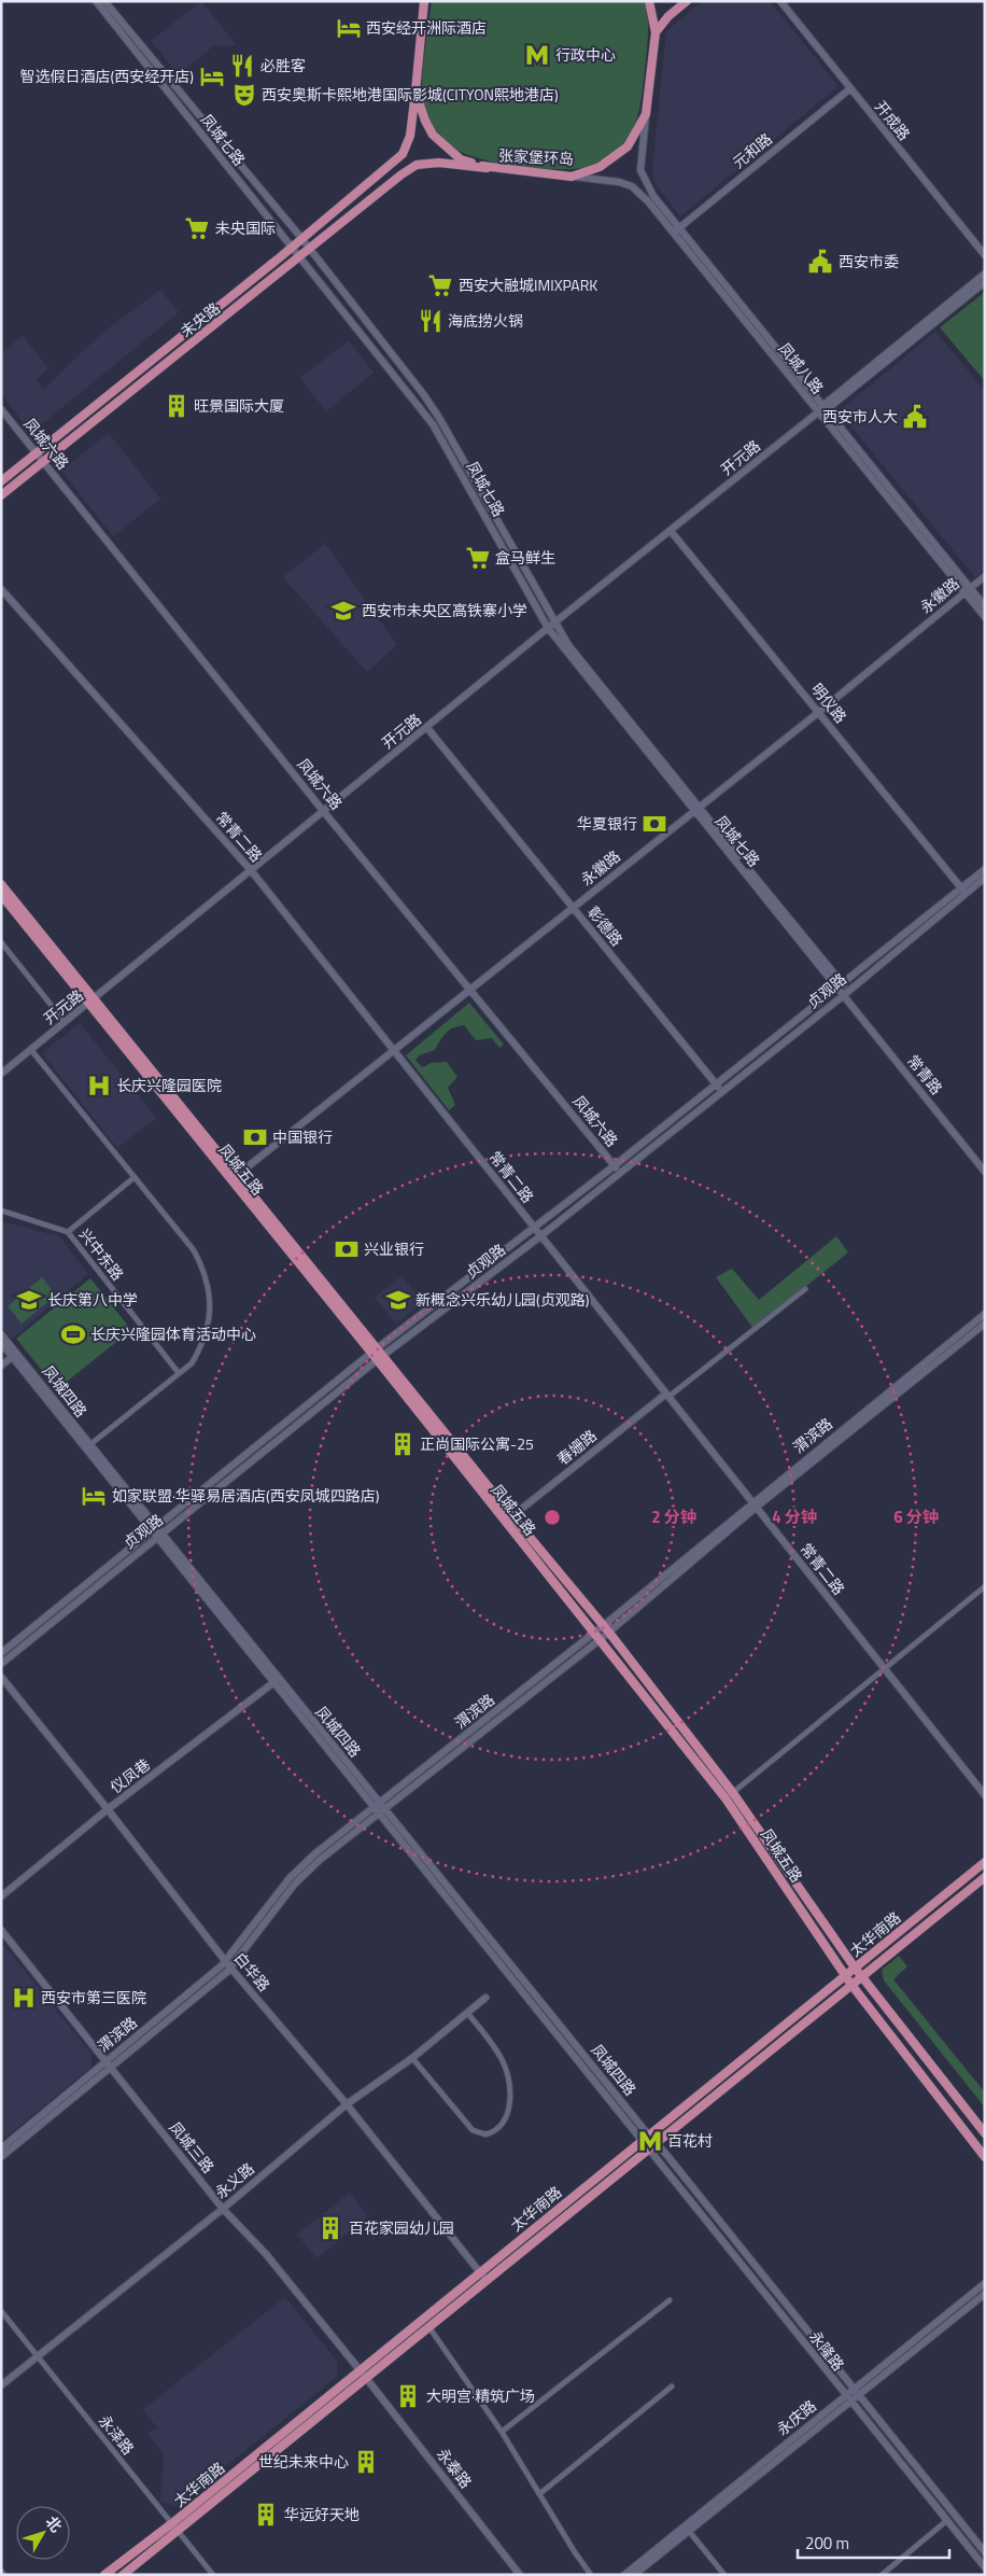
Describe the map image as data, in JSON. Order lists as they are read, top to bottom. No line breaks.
{"streets":{"main road":["张家堡环岛","未央路","凤城五路","太华南路"],"street":["开成路","凤城七路","元和路","凤城八路","凤城六路","开元路","永徽路","明仪路","常青二路","彰德路","贞观路","常青路","兴中东路","凤城四路","渭滨路","春姗路","仪凤巷","白华路","凤城三路","永义路","永隆路","永庆路","永泽路","永泰路"]},"crossings":[["开成路","元和路"],["凤城七路","未央路"],["凤城七路","开元路"],["凤城七路","永徽路"],["凤城七路","贞观路"],["凤城七路","常青路"],["元和路","凤城八路"],["张家堡环岛","未央路"],["张家堡环岛","凤城八路"],["未央路","凤城六路"],["凤城八路","开元路"],["凤城八路","永徽路"],["凤城六路","开元路"],["凤城六路","永徽路"],["凤城六路","贞观路"],["开元路","明仪路"],["开元路","常青二路"],["开元路","彰德路"],["开元路","凤城五路"],["永徽路","明仪路"],["永徽路","常青二路"],["永徽路","彰德路"],["永徽路","凤城五路"],["明仪路","贞观路"],["常青二路","贞观路"],["常青二路","渭滨路"],["常青二路","春姗路"],["彰德路","贞观路"],["贞观路","常青路"],["贞观路","凤城五路"],["贞观路","凤城四路"],["凤城五路","渭滨路"],["凤城五路","春姗路"],["凤城五路","太华南路"],["凤城四路","渭滨路"],["凤城四路","仪凤巷"],["凤城四路","太华南路"],["凤城四路","永隆路"],["渭滨路","白华路"],["渭滨路","凤城三路"],["仪凤巷","白华路"],["太华南路","白华路"],["太华南路","凤城三路"],["太华南路","永隆路"],["太华南路","永泽路"],["太华南路","永泰路"],["白华路","永义路"],["凤城三路","永义路"],["凤城三路","永泰路"],["永义路","永泽路"],["永隆路","永庆路"]],"places":{"hotel":["西安经开洲际酒店","智选假日酒店(西安经开店)","如家联盟·华驿易居酒店(西安凤城四路店)"],"metro station":["行政中心","百花村"],"restaurant":["必胜客","海底捞火锅"],"theatre":["西安奥斯卡熙地港国际影城(CITYON熙地港店)"],"supermarket":["未央国际","西安大融城IMIXPARK","盒马鲜生"],"public building":["西安市委","西安市人大"],"building":["旺景国际大厦","正尚国际公寓-25","百花家园幼儿园","大明宫·精筑广场","世纪未来中心","华远好天地"],"school or university":["西安市未央区高铁寨小学","长庆第八中学","新概念兴乐幼儿园(贞观路)"],"bank":["华夏银行","中国银行","兴业银行"],"hospital":["长庆兴隆园医院","西安市第三医院"],"sports":["长庆兴隆园体育活动中心"]},"scale_bar":"200 m","north":"top right","rings":["2 分钟","4 分钟","6 分钟"]}
